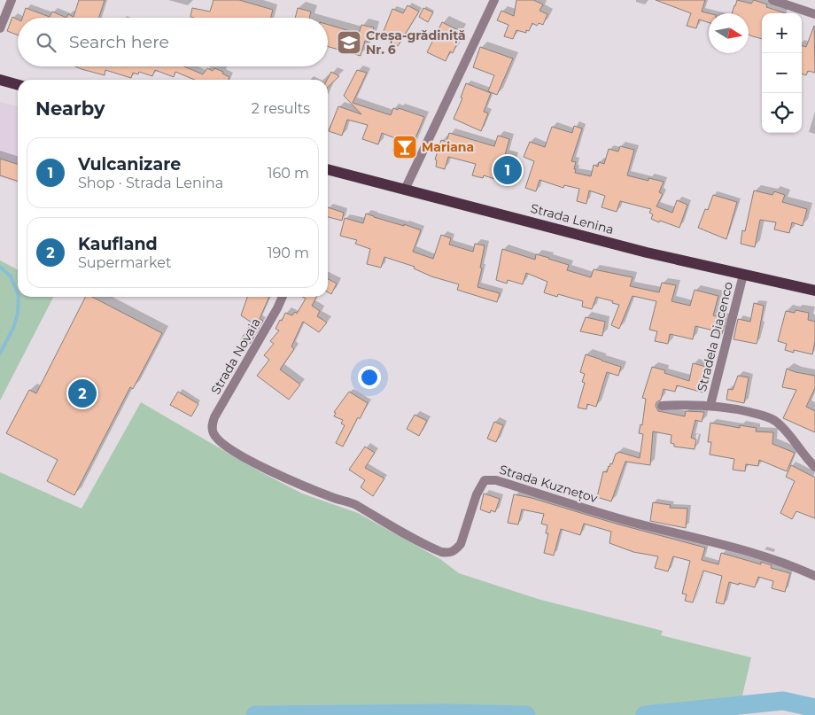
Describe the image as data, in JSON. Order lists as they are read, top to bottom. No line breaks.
{"streets":{"main road":["Strada Lenina"],"street":["Stradela Diacenco","Strada Novaia","Strada Kuznețov"]},"crossings":[["Strada Lenina","Stradela Diacenco"],["Strada Novaia","Strada Kuznețov"]],"places":{"school or university":["Creșa-grădiniță Nr. 6"],"bar":["Mariana"]},"north":"right","page":{"map_buttons":["+","−"],"search":"Search here","heading":["Nearby","2 results"],"list":[{"mark":"1","name":"Vulcanizare","note":"Shop · Strada Lenina","value":"160 m"},{"mark":"2","name":"Kaufland","note":"Supermarket","value":"190 m"}],"pins":["1","2"]}}
